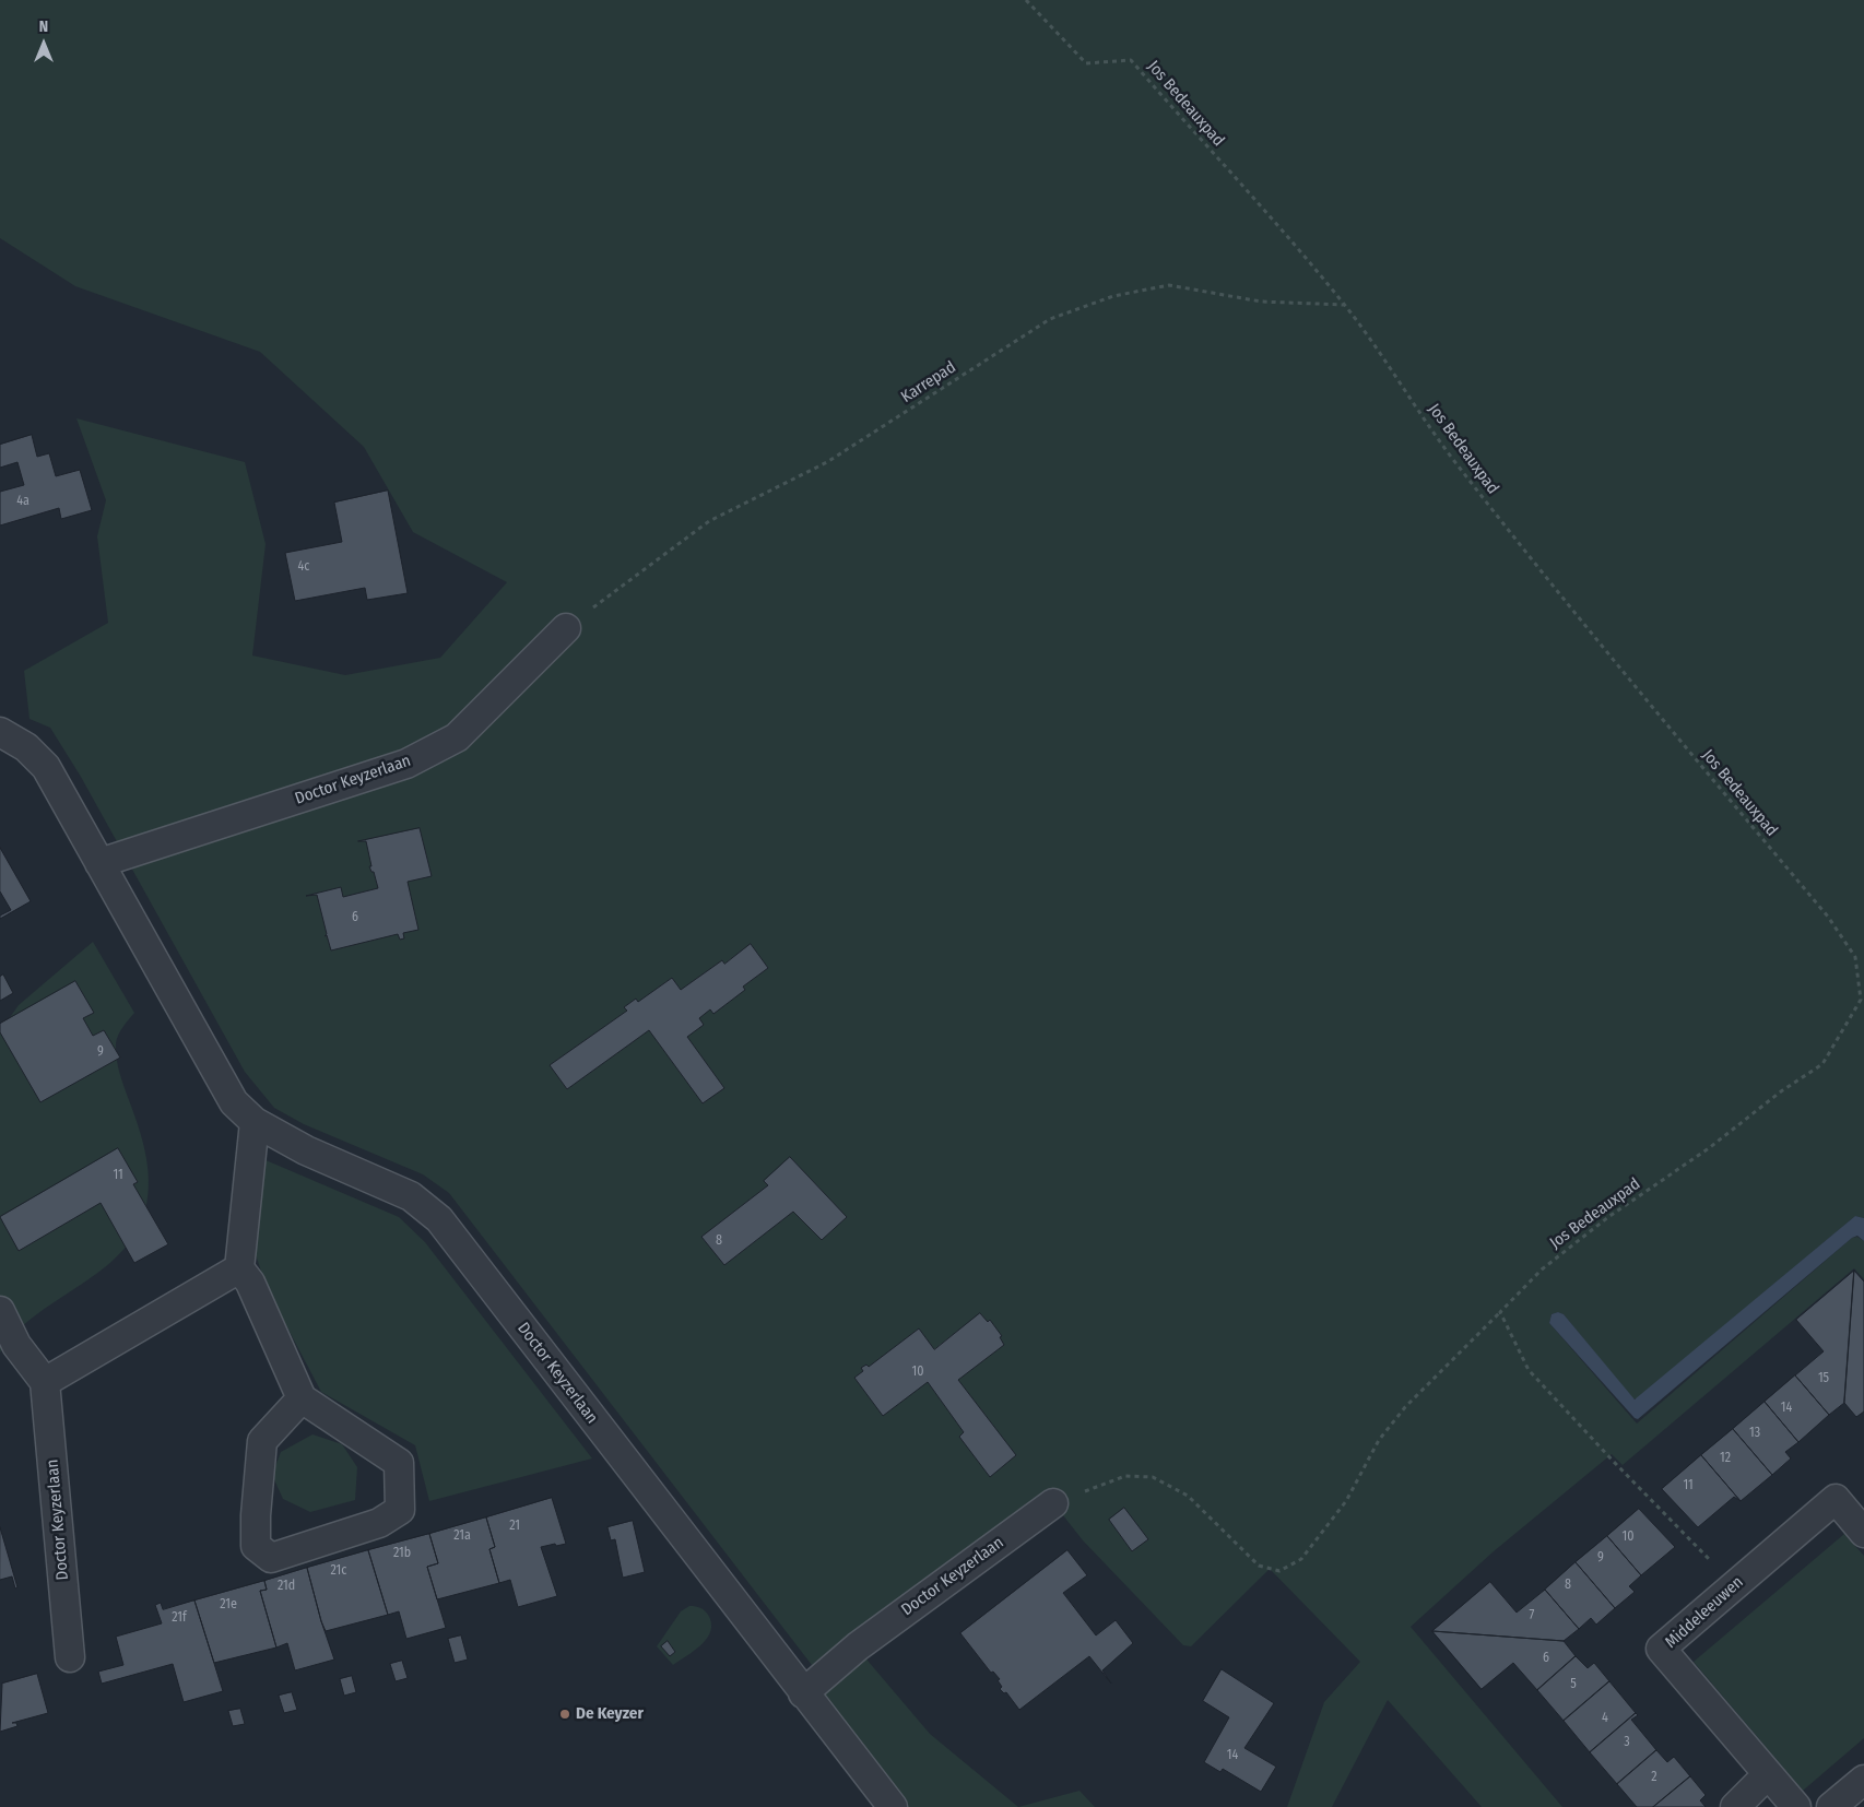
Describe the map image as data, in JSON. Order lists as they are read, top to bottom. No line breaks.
{"streets":{"street":["Doctor Keyzerlaan","Middeleeuwen"],"path":["Jos Bedeauxpad","Karrepad"]},"crossings":[["Jos Bedeauxpad","Karrepad"],["Jos Bedeauxpad","Doctor Keyzerlaan"],["Karrepad","Doctor Keyzerlaan"]],"places":["De Keyzer"],"house_numbers":["4a","4c","6","9","11","8","10","15","14","13","12","11","21","21a","10","21b","9","21c","8","21d","21e","7","21f","6","5","4","3","14","2"],"north":"top"}
